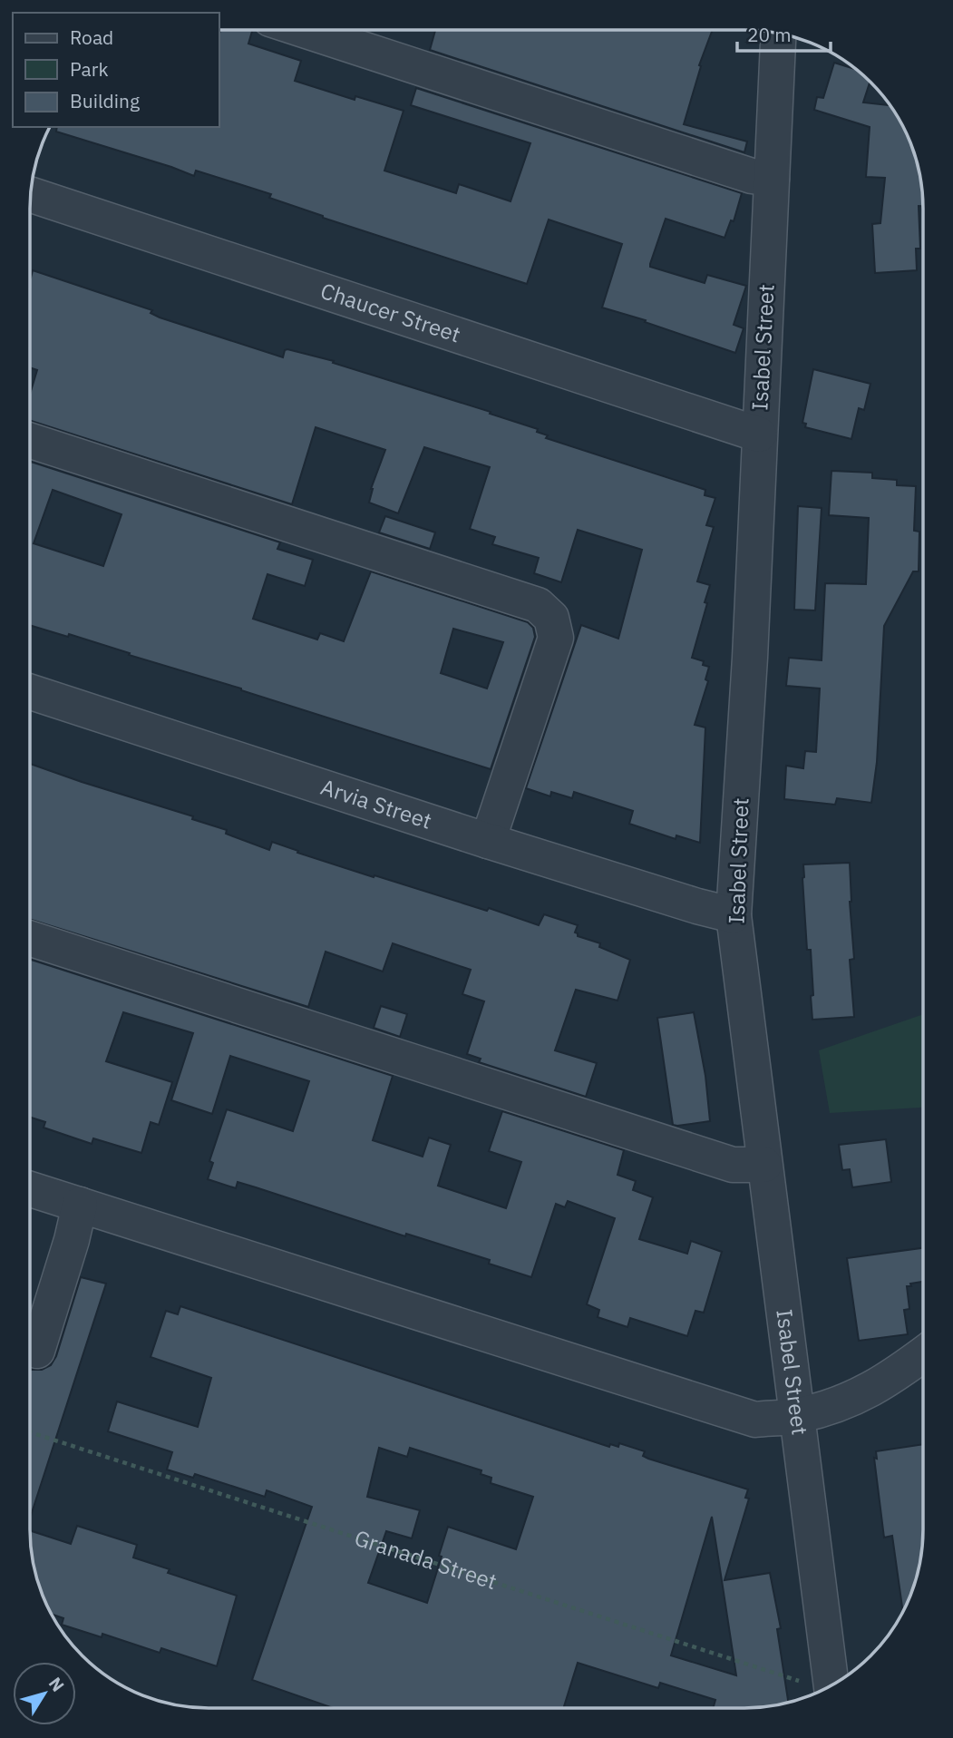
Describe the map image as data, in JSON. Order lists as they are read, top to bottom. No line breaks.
{"streets":{"street":["Chaucer Street","Isabel Street","Arvia Street"],"path":["Granada Street"]},"crossings":[["Chaucer Street","Isabel Street"],["Isabel Street","Arvia Street"]],"legend":["Road","Park","Building"],"scale_bar":"20 m","north":"top right"}
